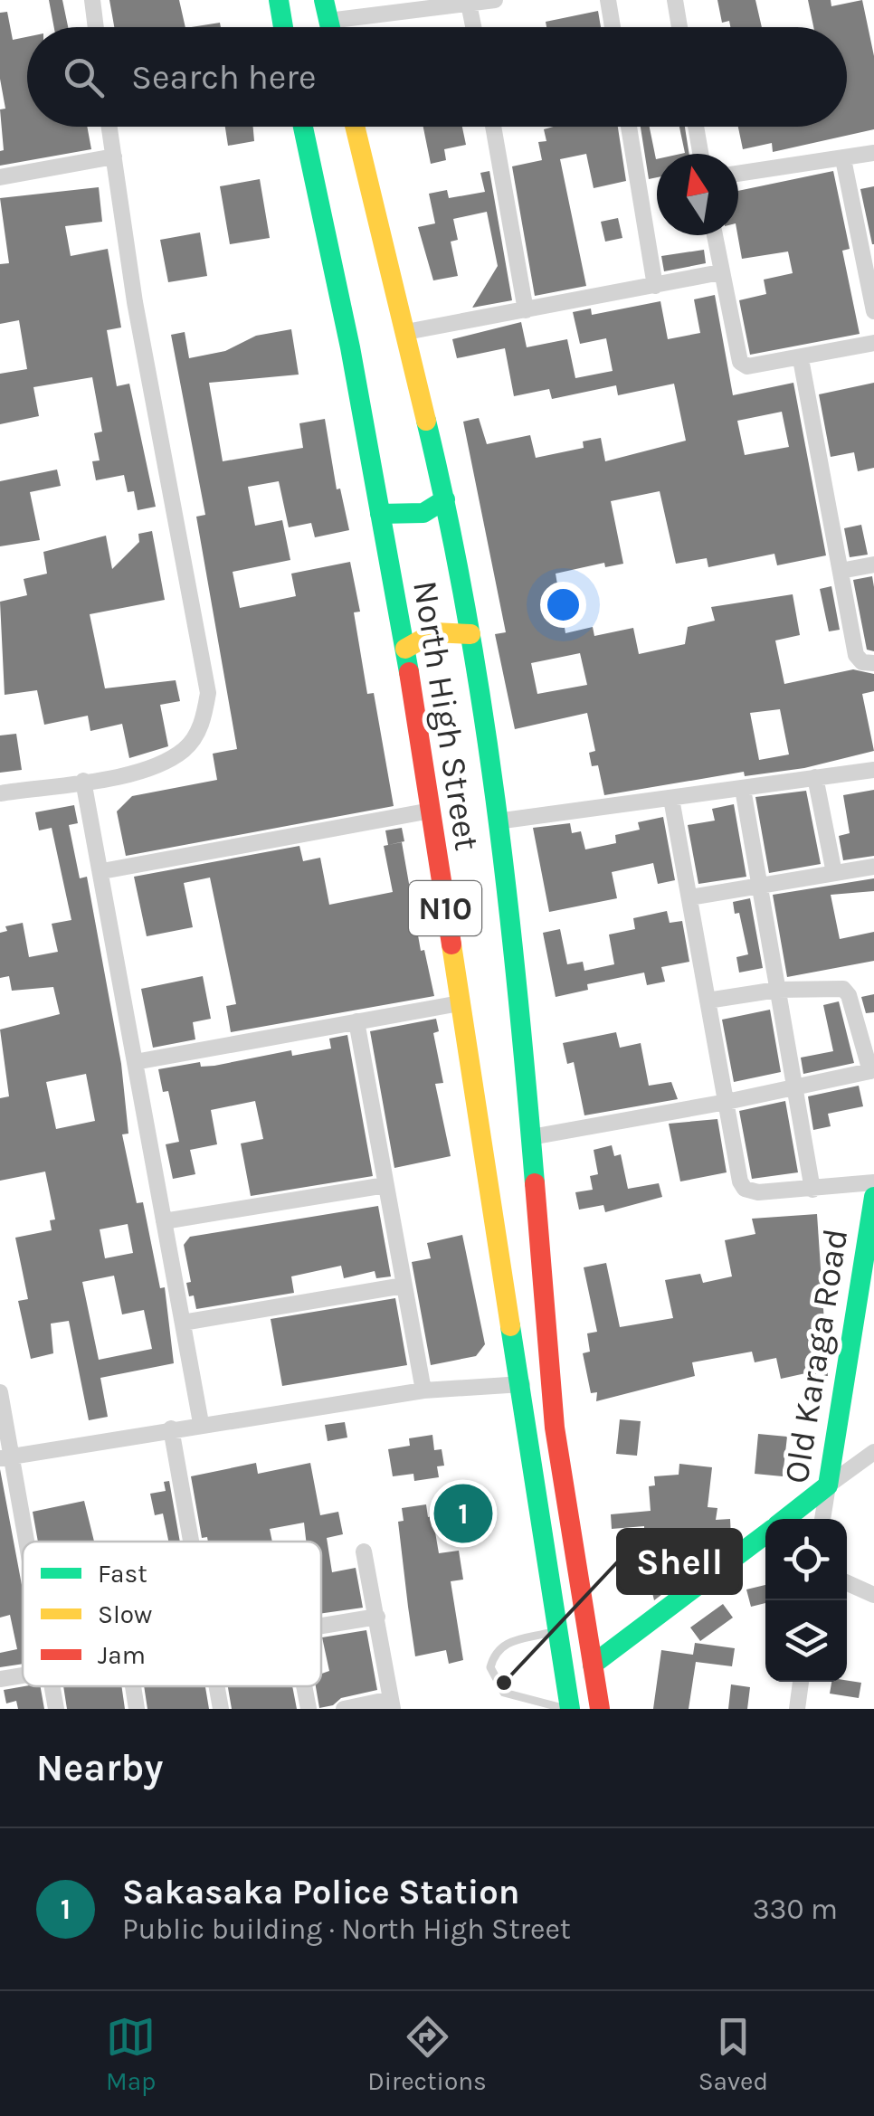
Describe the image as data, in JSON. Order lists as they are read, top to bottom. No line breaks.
{"streets":{"main road":["North High Street","N10","Old Karaga Road"]},"places":["Shell"],"legend":["Fast","Slow","Jam"],"north":"top","page":{"search":"Search here","pins":"1","heading":"Nearby","list":[{"mark":"1","name":"Sakasaka Police Station","note":"Public building · North High Street","value":"330 m"}],"nav":["Map","Directions","Saved"]}}
